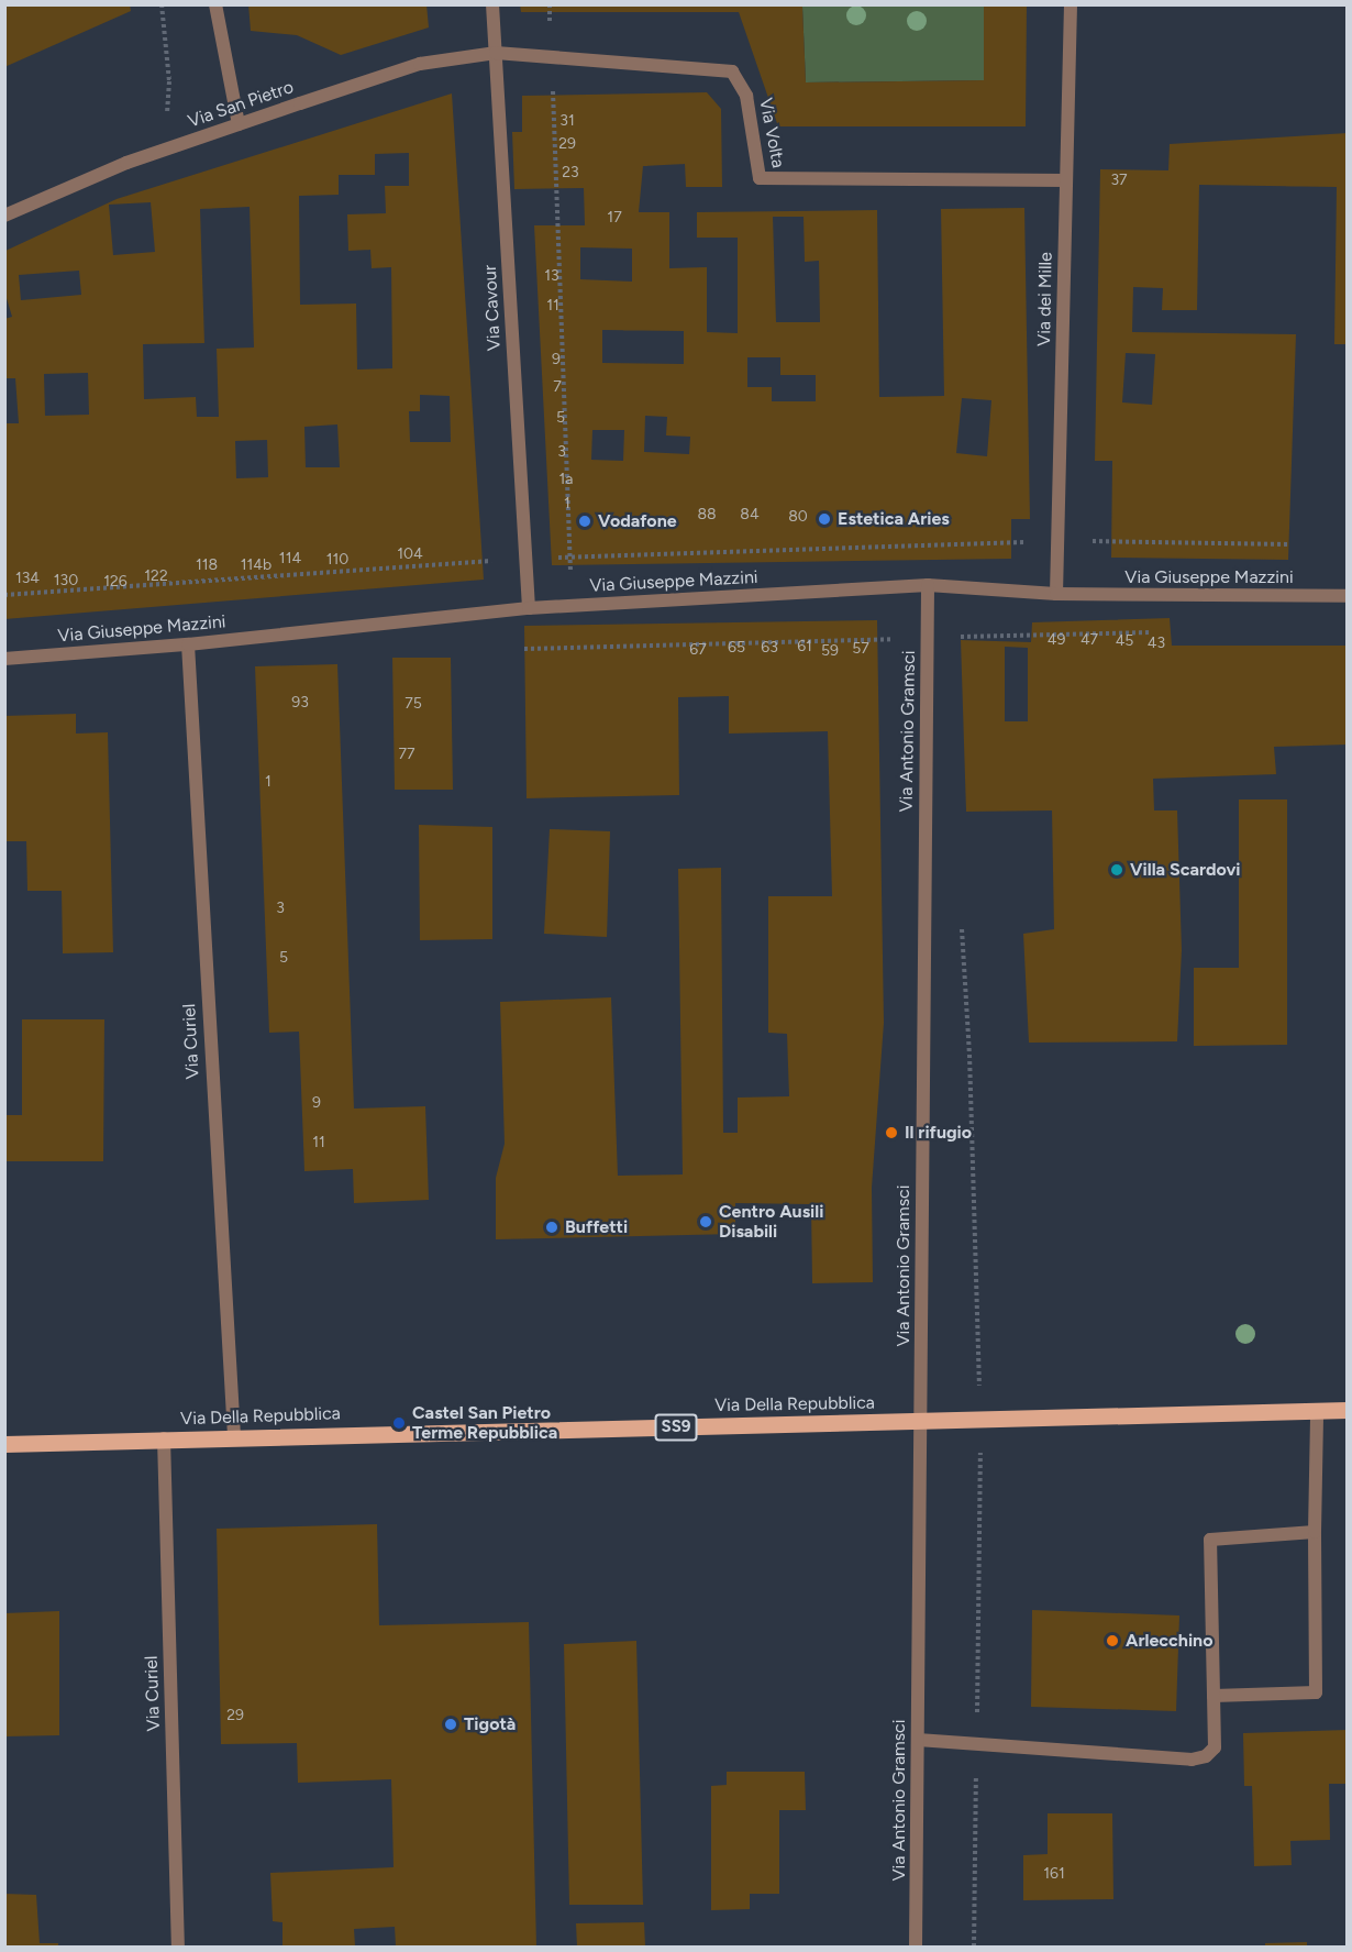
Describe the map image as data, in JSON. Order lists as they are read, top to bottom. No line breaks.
{"streets":{"main road":["Via Della Repubblica","SS9"],"street":["Via San Pietro","Via Volta","Via dei Mille","Via Cavour","Via Giuseppe Mazzini","Via Antonio Gramsci","Via Curiel"]},"crossings":[["Via San Pietro","Via Volta"],["Via San Pietro","Via Cavour"],["Via Volta","Via dei Mille"],["Via Volta","Via Cavour"],["Via dei Mille","Via Giuseppe Mazzini"],["Via Cavour","Via Giuseppe Mazzini"],["Via Giuseppe Mazzini","Via Antonio Gramsci"],["Via Giuseppe Mazzini","Via Curiel"],["Via Antonio Gramsci","Via Della Repubblica"],["Via Curiel","Via Della Repubblica"]],"places":["Estetica Aries","Vodafone","Villa Scardovi","Il rifugio","Centro Ausili Disabili","Buffetti","Castel San Pietro Terme Repubblica","Arlecchino","Tigotà"],"house_numbers":["31","29","23","37","17","13","11","9","7","5","3","1a","1","88","84","80","104","114","110","118","114b","122","134","130","126","49","47","45","43","61","65","63","57","67","59","93","75","77","1","3","5","9","11","29","161"]}
